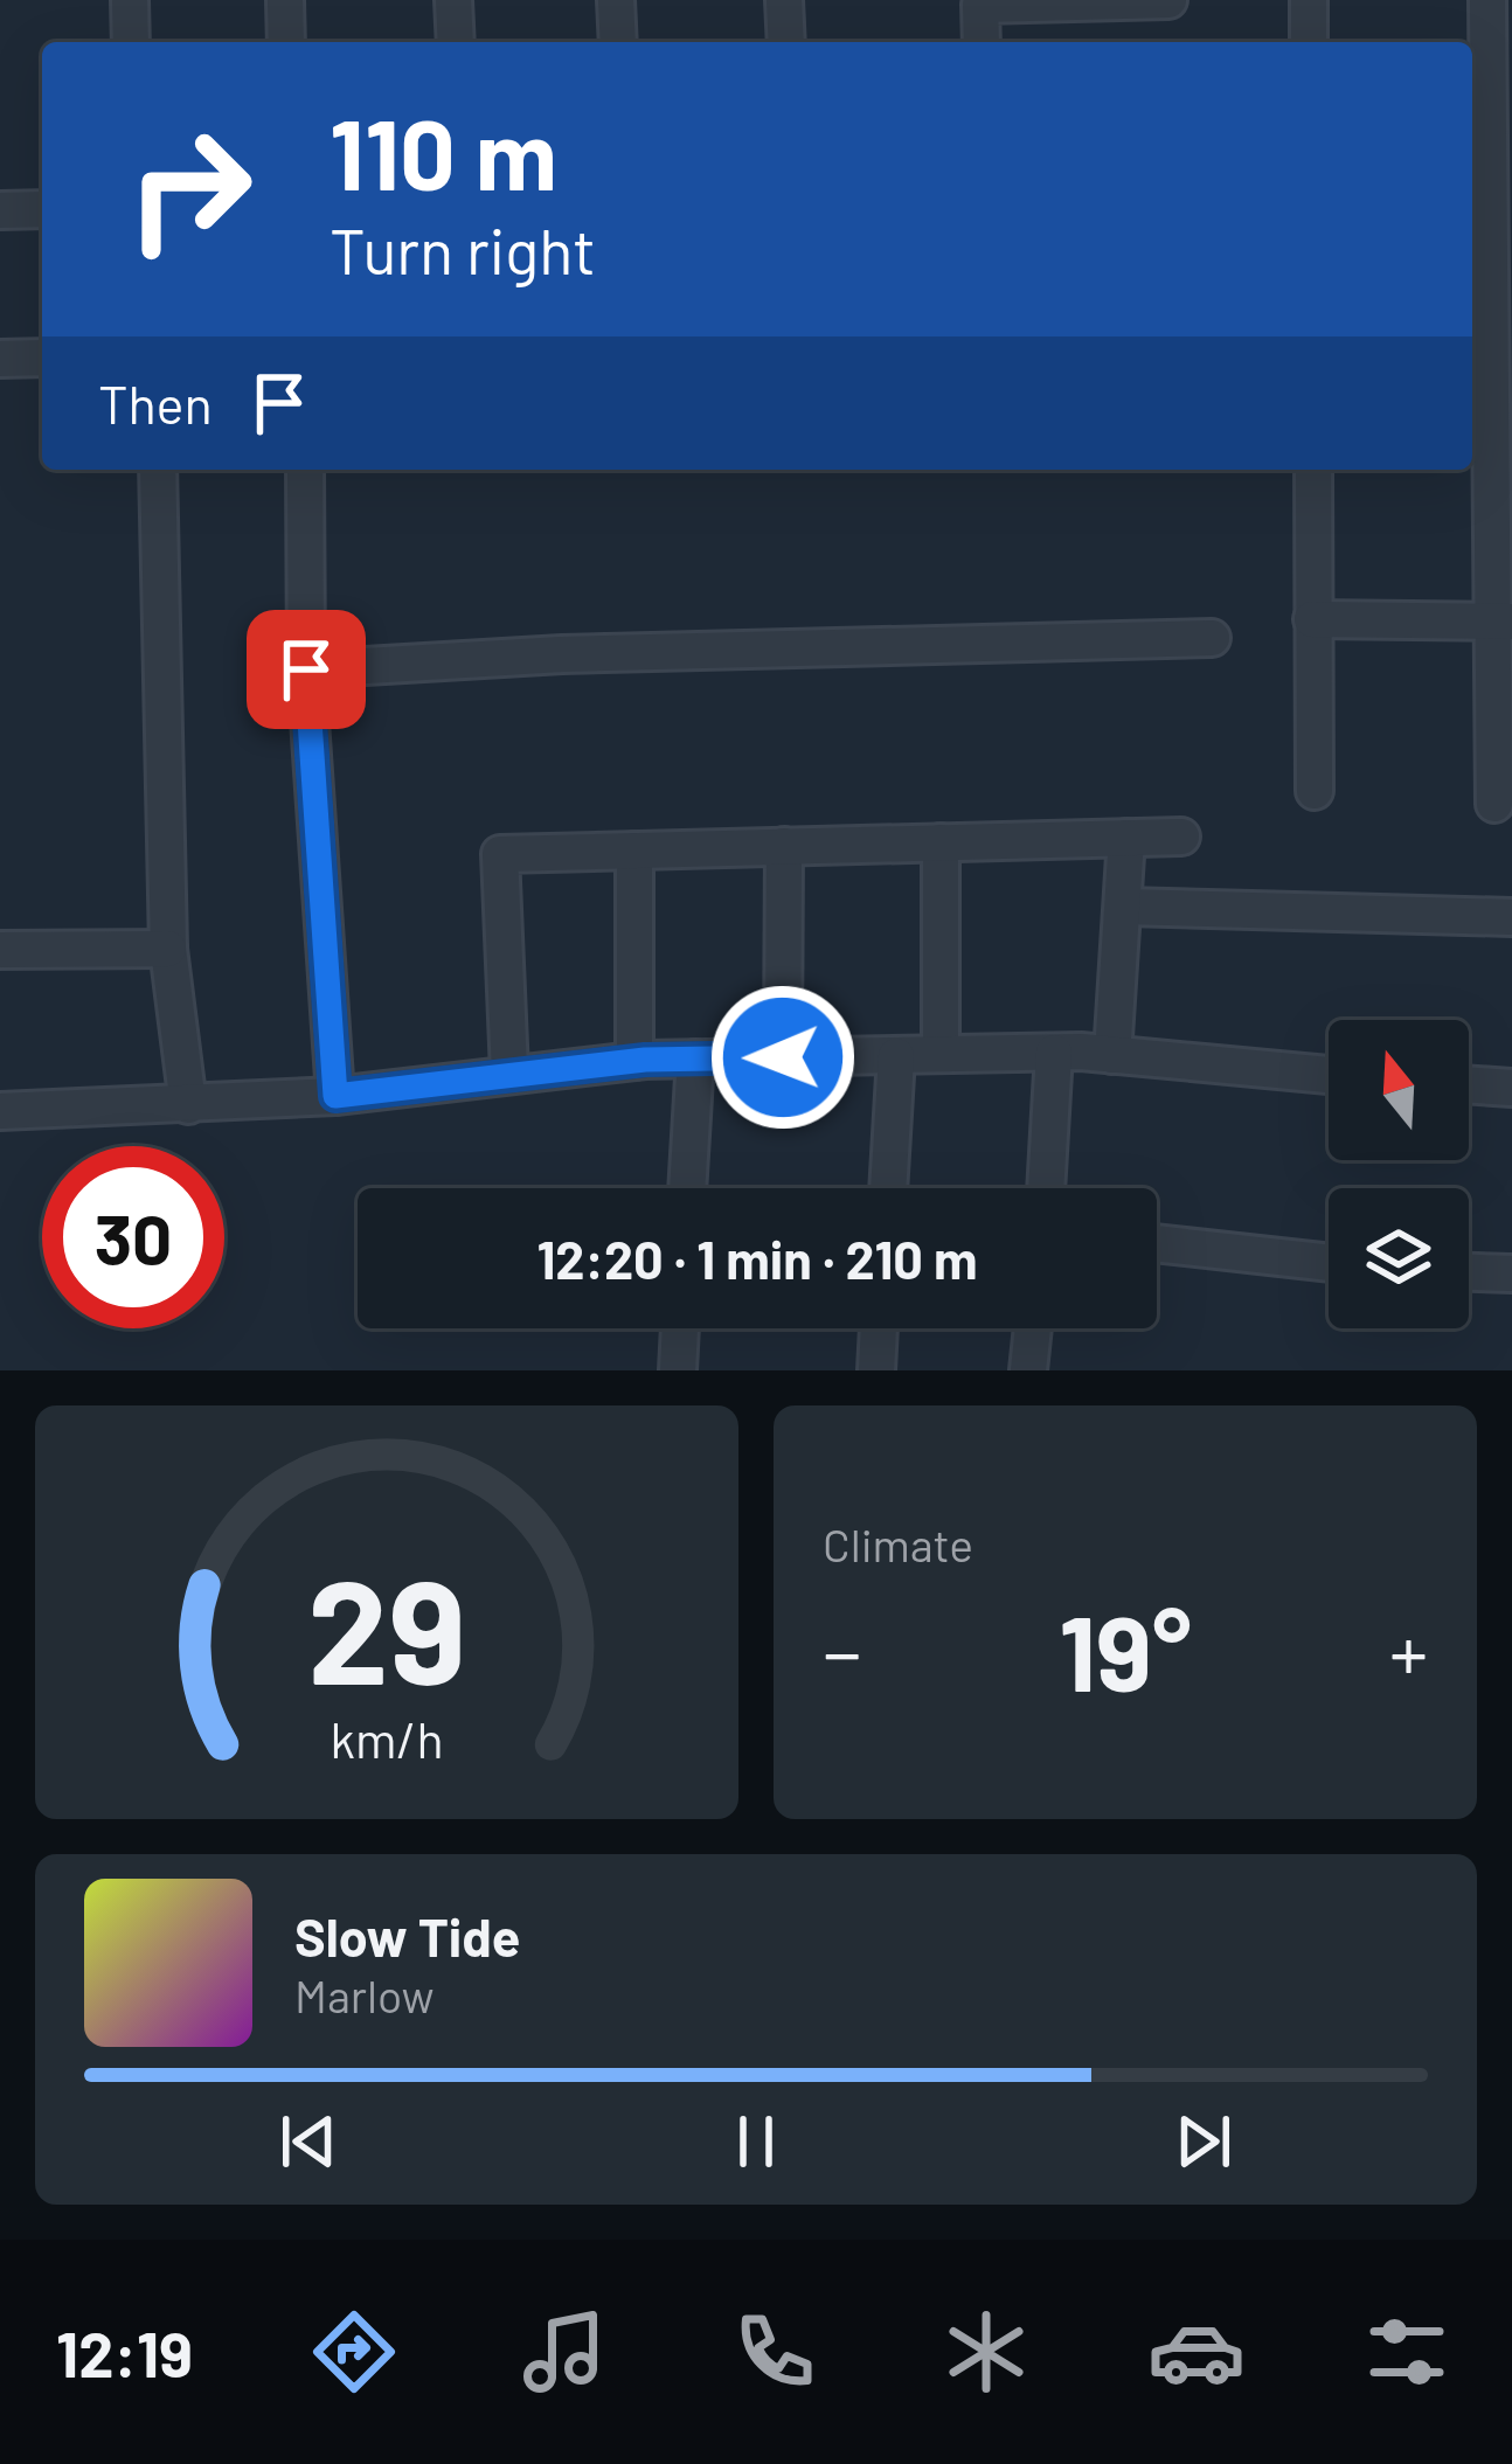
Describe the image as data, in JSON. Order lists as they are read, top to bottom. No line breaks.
{"north":"top","page":{"turn":["110 m","Turn right"],"then":"Then","limit":"30","trip":"12:20 · 1 min · 210 m","tile":"Climate","heat":["−","19°","+"],"song":["Slow Tide","Marlow"],"tabs":"12:19","gauge":["29","km/h"]}}
